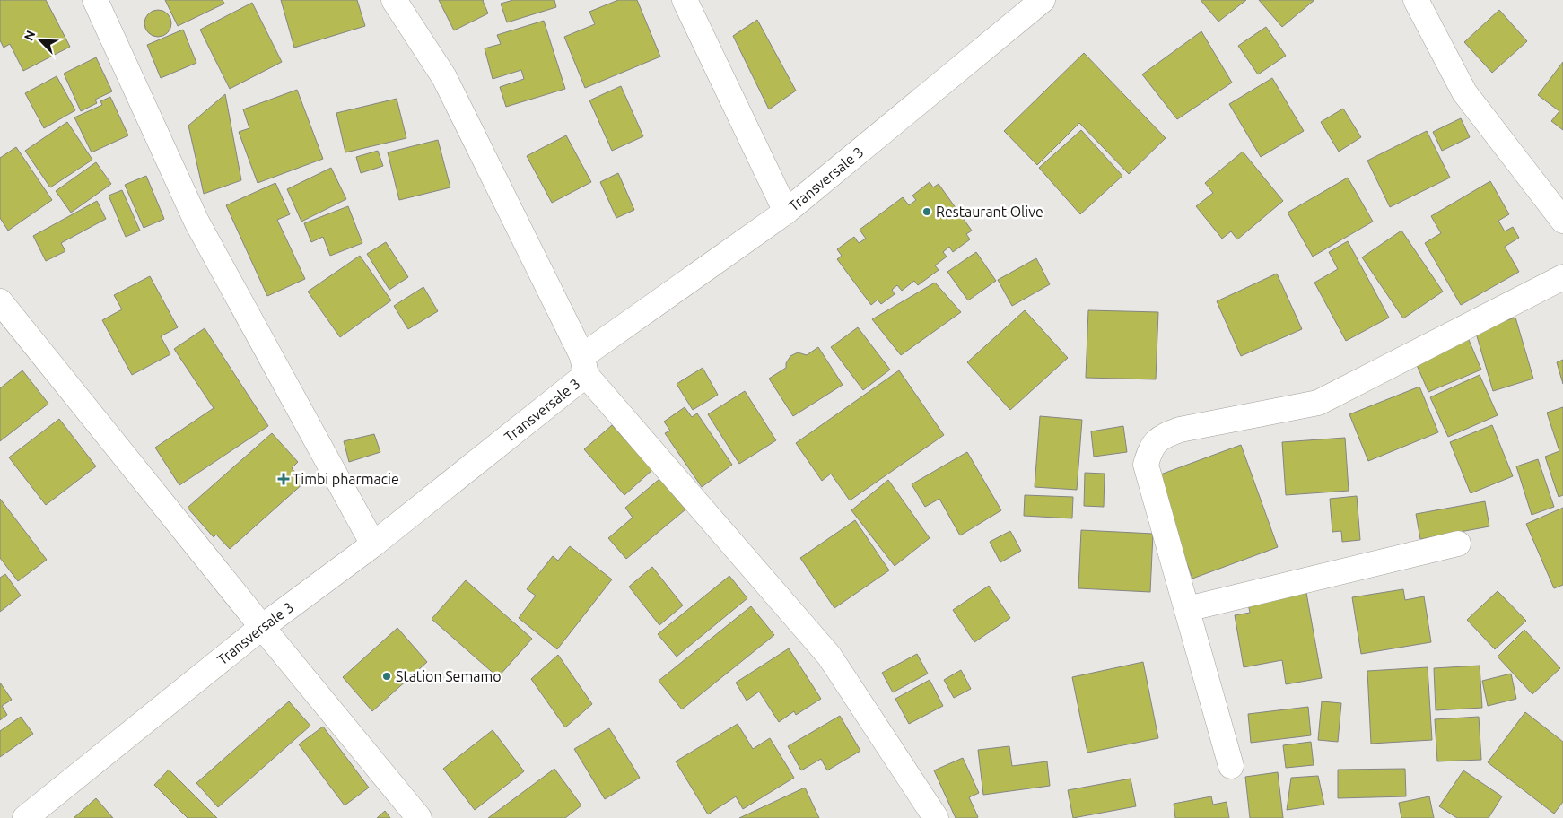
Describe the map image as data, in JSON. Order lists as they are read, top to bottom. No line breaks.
{"streets":{"street":["Transversale 3"]},"places":{"other":["Restaurant Olive","Station Semamo"],"health":["Timbi pharmacie"]},"north":"top left"}
